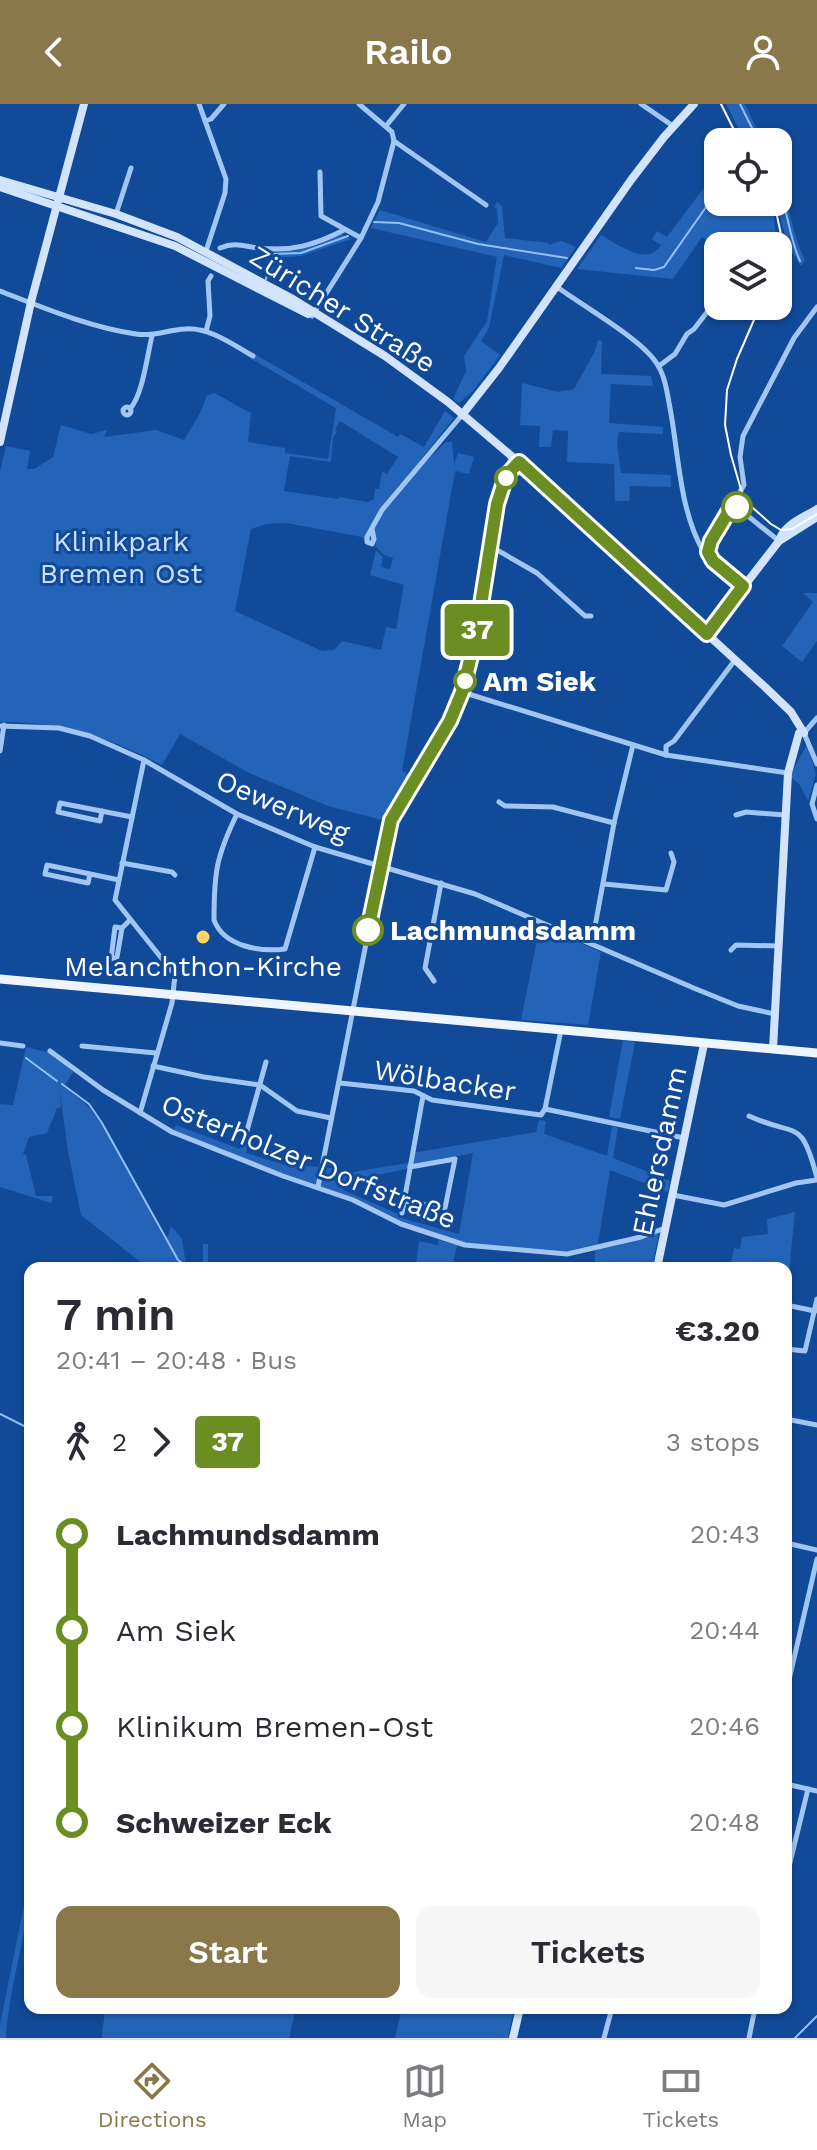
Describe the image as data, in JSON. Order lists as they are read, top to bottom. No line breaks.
{"streets":{"main road":["Züricher Straße","Ehlersdamm"],"street":["Oewerweg","Wölbacker","Osterholzer Dorfstraße"]},"crossings":[["Wölbacker","Ehlersdamm"],["Ehlersdamm","Osterholzer Dorfstraße"]],"parks":["Klinikpark Bremen Ost"],"places":["Am Siek","Lachmundsdamm","Melanchthon-Kirche"],"lines":["bus line 37"],"page":{"header":"Railo","on_map":"37","heading":["7 min","20:41 – 20:48 · Bus","€3.20"],"legs":["2","37","3 stops"],"list":[{"name":"Lachmundsdamm","value":"20:43"},{"name":"Am Siek","value":"20:44"},{"name":"Klinikum Bremen-Ost","value":"20:46"},{"name":"Schweizer Eck","value":"20:48"}],"buttons":["Start","Tickets"],"tabs":["Directions","Map","Tickets"]}}
